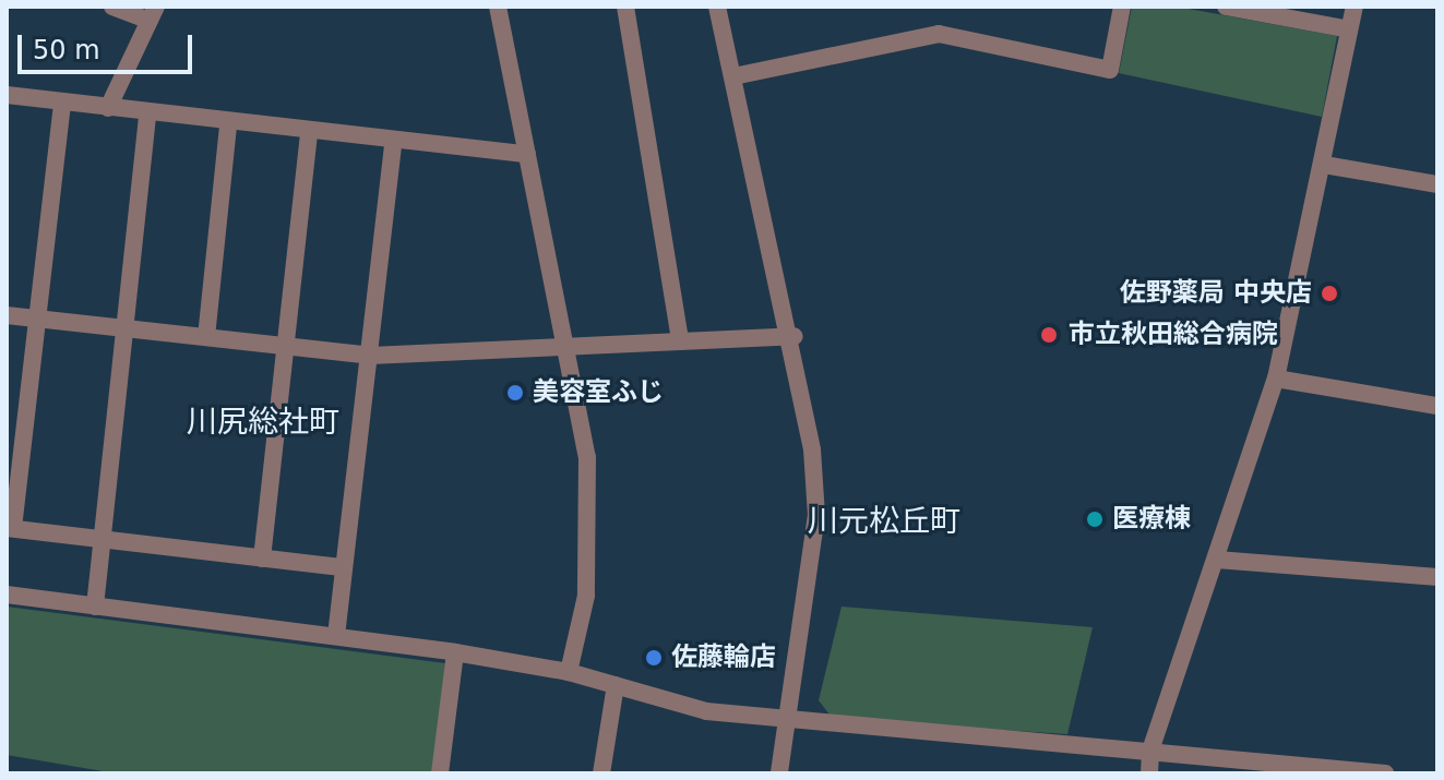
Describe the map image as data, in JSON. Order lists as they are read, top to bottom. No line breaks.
{"districts":["川尻総社町","川元松丘町"],"places":["佐野薬局 中央店","市立秋田総合病院","美容室ふじ","医療棟","佐藤輪店"],"scale_bar":"50 m"}
